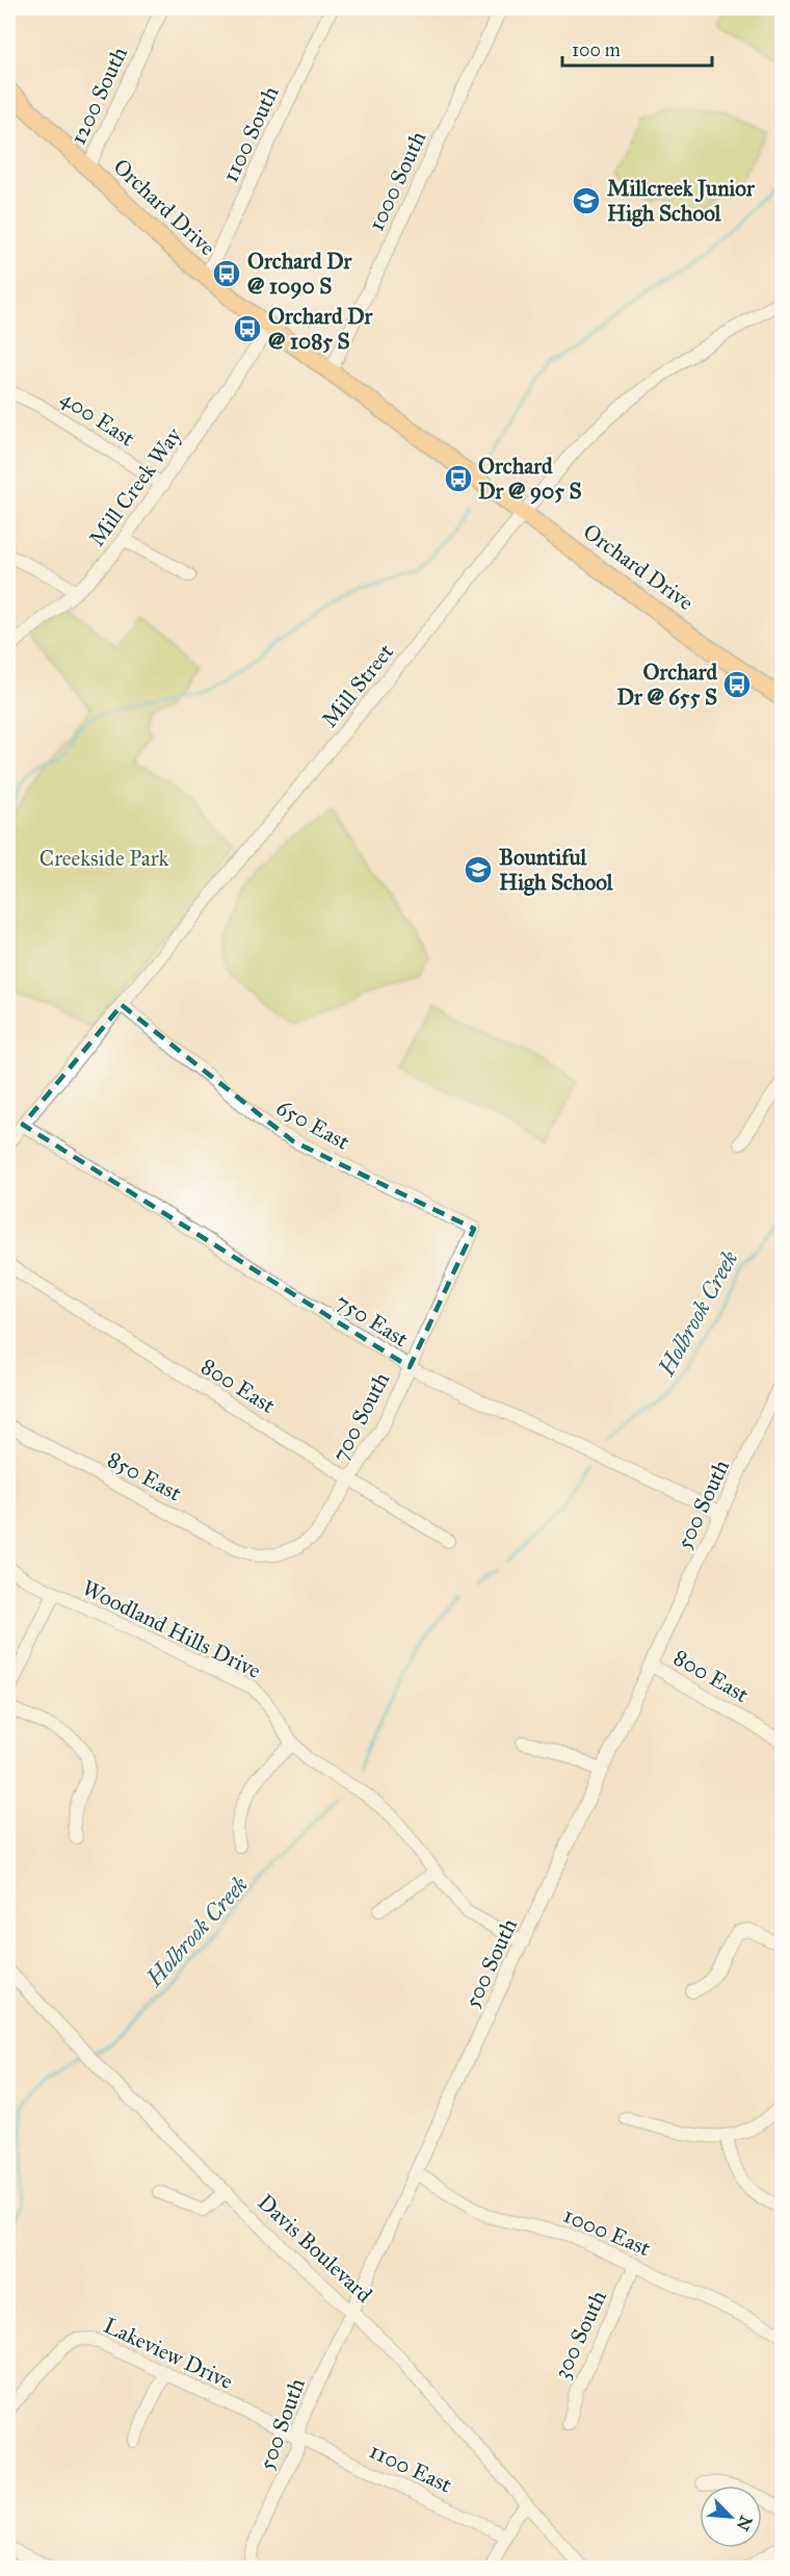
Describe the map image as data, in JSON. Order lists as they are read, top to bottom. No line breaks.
{"streets":{"main road":["Orchard Drive"],"street":["1200 South","1100 South","1000 South","400 East","Mill Creek Way","Mill Street","650 East","750 East","800 East","700 South","850 East","500 South","Woodland Hills Drive","1000 East","Davis Boulevard","300 South","Lakeview Drive","1100 East"]},"crossings":[["1200 South","Orchard Drive"],["1100 South","Orchard Drive"],["1000 South","Orchard Drive"],["Orchard Drive","Mill Creek Way"],["Orchard Drive","Mill Street"],["400 East","Mill Creek Way"],["Mill Street","650 East"],["Mill Street","750 East"],["650 East","700 South"],["750 East","700 South"],["750 East","500 South"],["800 East","700 South"],["800 East","500 South"],["700 South","850 East"],["500 South","Woodland Hills Drive"],["500 South","1000 East"],["500 South","Davis Boulevard"],["500 South","Lakeview Drive"],["500 South","1100 East"],["1000 East","300 South"],["Lakeview Drive","1100 East"]],"water":["Holbrook Creek"],"parks":["Creekside Park"],"places":{"school or university":["Millcreek Junior High School","Bountiful High School"],"bus stop":["Orchard Dr @ 1090 S","Orchard Dr @ 1085 S","Orchard Dr @ 905 S","Orchard Dr @ 655 S"]},"scale_bar":"100 m","north":"bottom right"}
